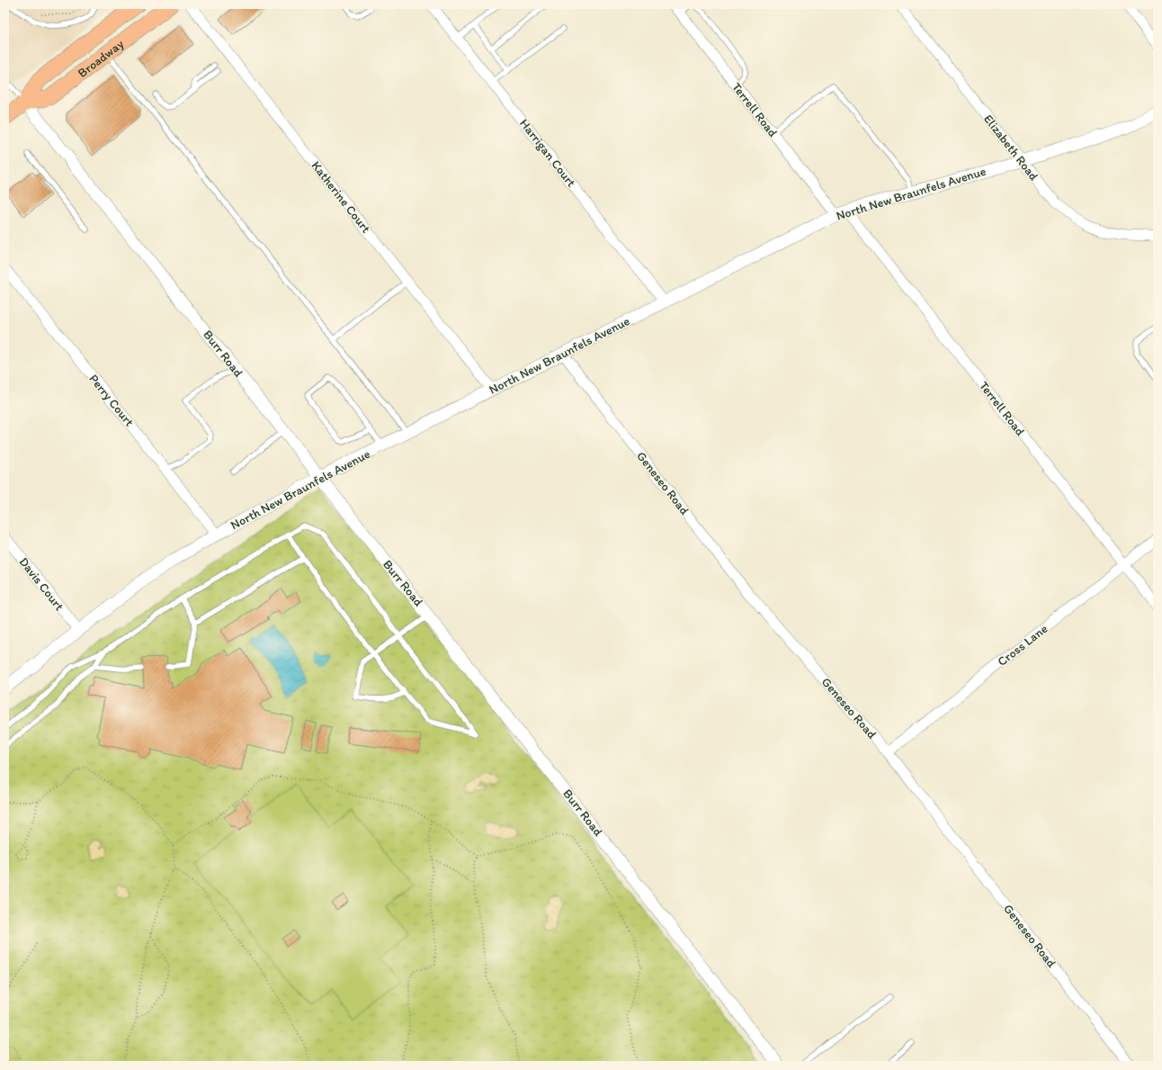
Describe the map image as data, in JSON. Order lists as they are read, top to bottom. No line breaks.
{"streets":{"main road":["Broadway"],"street":["Terrell Road","Elizabeth Road","Harrigan Court","North New Braunfels Avenue","Katherine Court","Burr Road","Perry Court","Geneseo Road","Davis Court","Cross Lane"]},"crossings":[["Broadway","Burr Road"],["Terrell Road","North New Braunfels Avenue"],["Terrell Road","Cross Lane"],["Elizabeth Road","North New Braunfels Avenue"],["Harrigan Court","North New Braunfels Avenue"],["North New Braunfels Avenue","Katherine Court"],["North New Braunfels Avenue","Burr Road"],["North New Braunfels Avenue","Perry Court"],["North New Braunfels Avenue","Geneseo Road"],["North New Braunfels Avenue","Davis Court"],["Geneseo Road","Cross Lane"]]}
